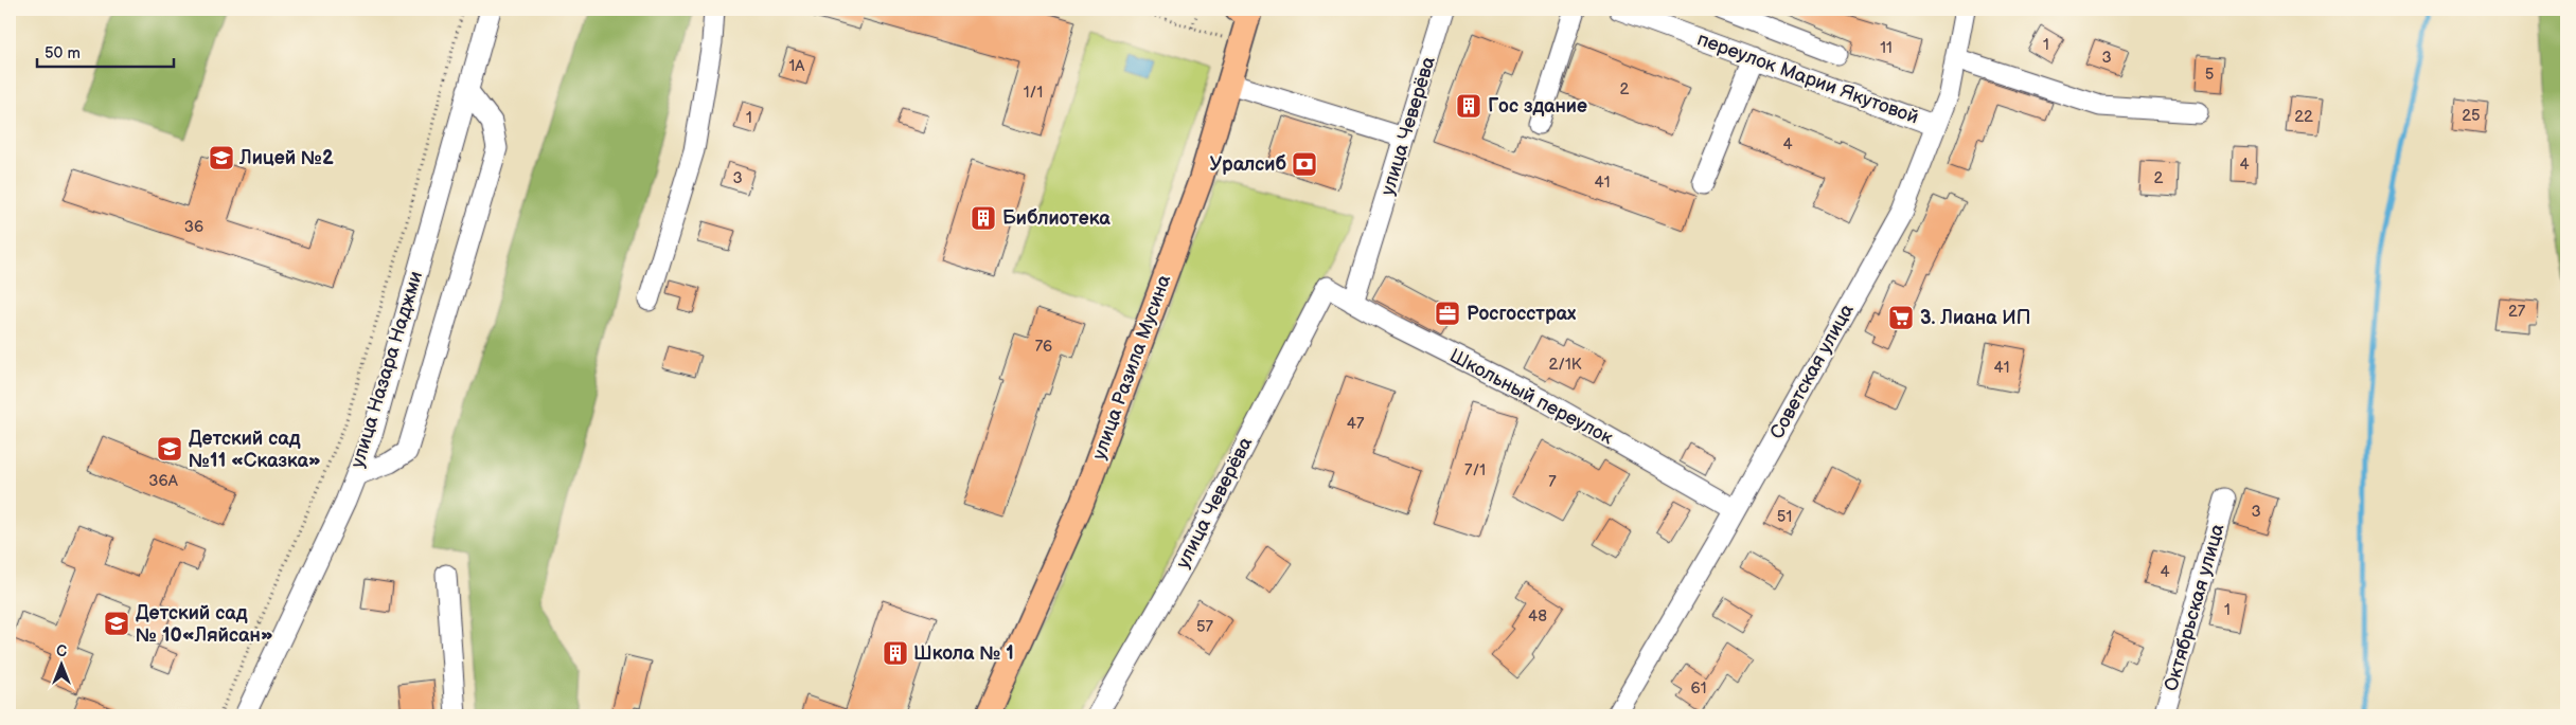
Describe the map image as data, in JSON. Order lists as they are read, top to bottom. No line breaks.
{"streets":{"main road":["улица Разила Мусина"],"street":["переулок Марии Якутовой","улица Чеверёва","улица Назара Наджми","Советская улица","Школьный переулок","Октябрьская улица"]},"crossings":[["переулок Марии Якутовой","Советская улица"],["улица Чеверёва","Школьный переулок"],["Советская улица","Школьный переулок"]],"places":{"building":["Гос здание","Библиотека","Школа № 1"],"school or university":["Лицей №2","Детский сад №11 «Сказка»","Детский сад № 10«Ляйсан»"],"bank":["Уралсиб"],"office":["Росгосстрах"],"supermarket":["3. Лиана ИП"]},"house_numbers":["1","11","3","1А","5","2","1/1","25","22","1","4","4","3","2","41","36","27","76","2/1К","41","47","7/1","36А","7","3","51","4","1","48","57","61"],"scale_bar":"50 m","north":"top"}
